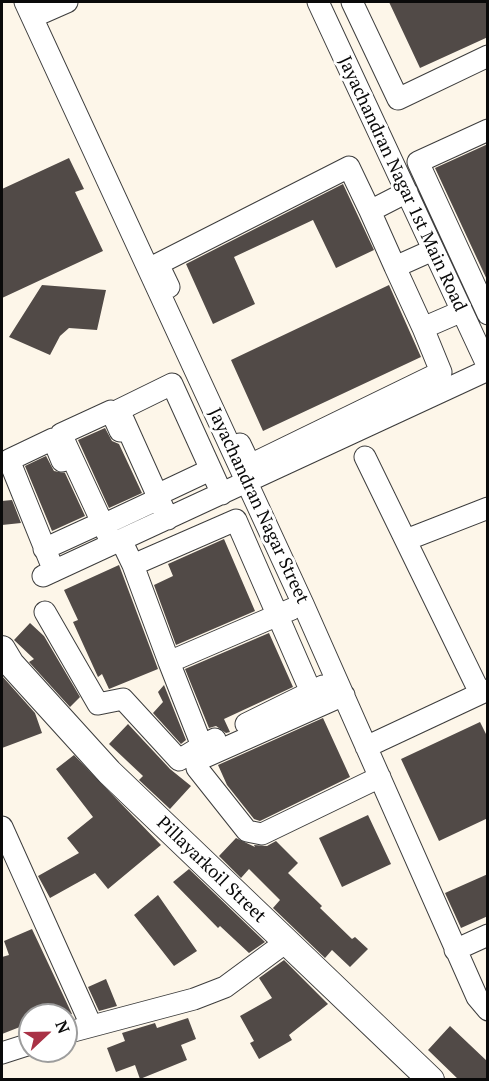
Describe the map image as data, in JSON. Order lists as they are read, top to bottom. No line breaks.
{"streets":{"street":["Jayachandran Nagar 1st Main Road","Jayachandran Nagar Street","Pillayarkoil Street"]},"north":"right"}
